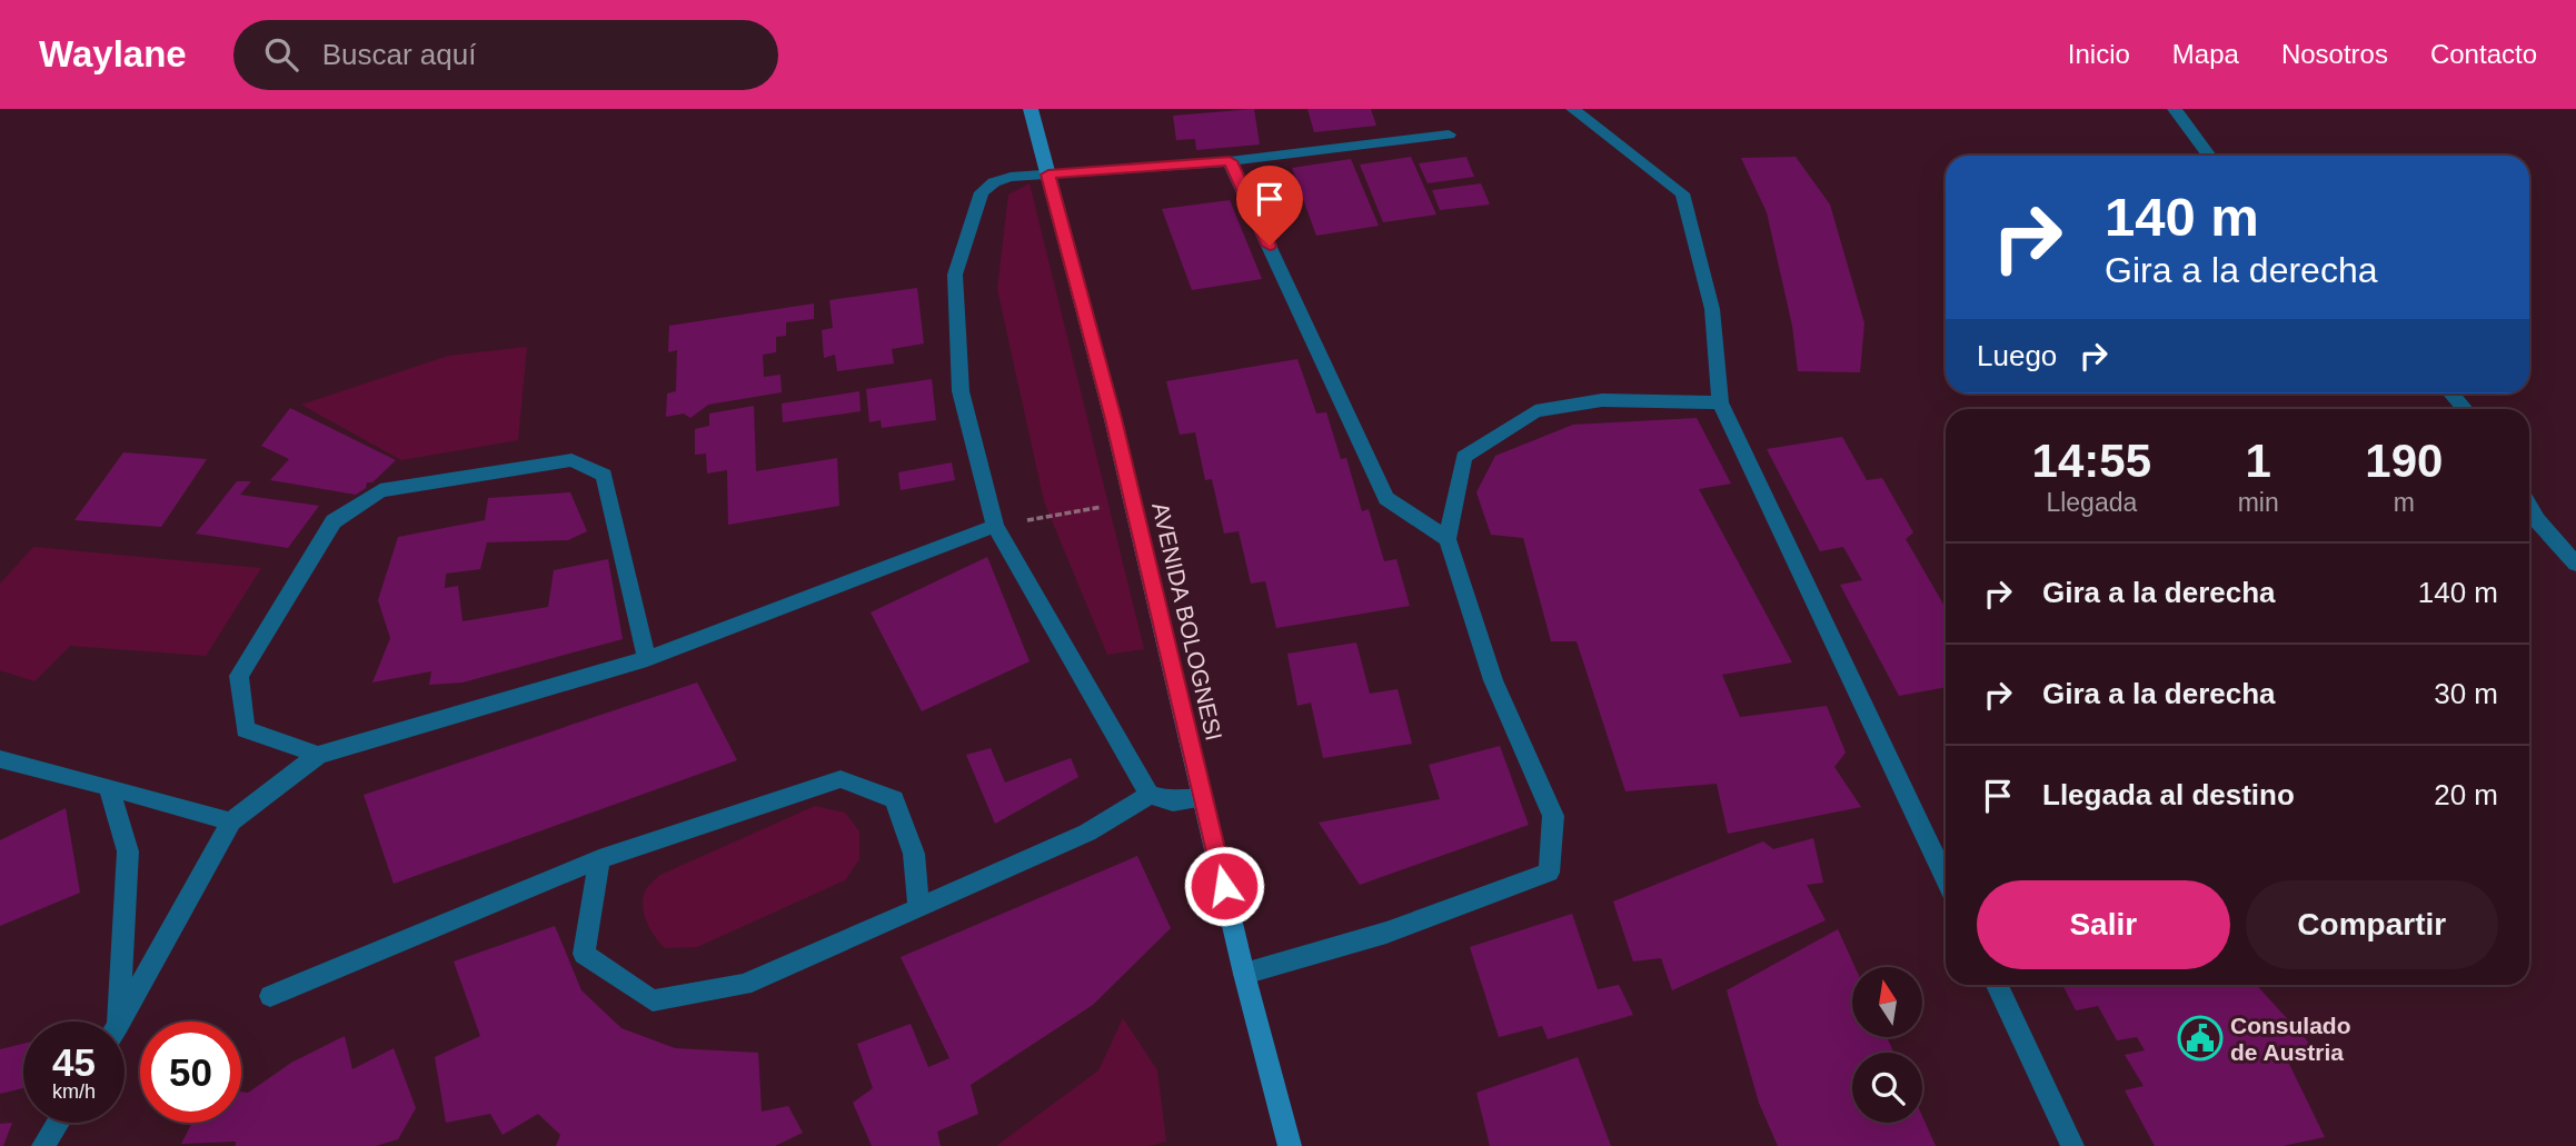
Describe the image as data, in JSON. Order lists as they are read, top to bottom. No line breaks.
{"streets":{"main road":["AVENIDA BOLOGNESI"]},"places":{"public building":["Consulado de Austria"]},"north":"top","page":{"header":"Waylane","search":"Buscar aquí","nav":["Inicio","Mapa","Nosotros","Contacto"],"turn":["140 m","Gira a la derecha"],"then":"Luego","eta":["14:55","Llegada","1","min","190","m"],"list":[{"name":"Gira a la derecha","value":"140 m"},{"name":"Gira a la derecha","value":"30 m"},{"name":"Llegada al destino","value":"20 m"}],"buttons":["Salir","Compartir"],"speed":"45 km/h","limit":"50"}}
